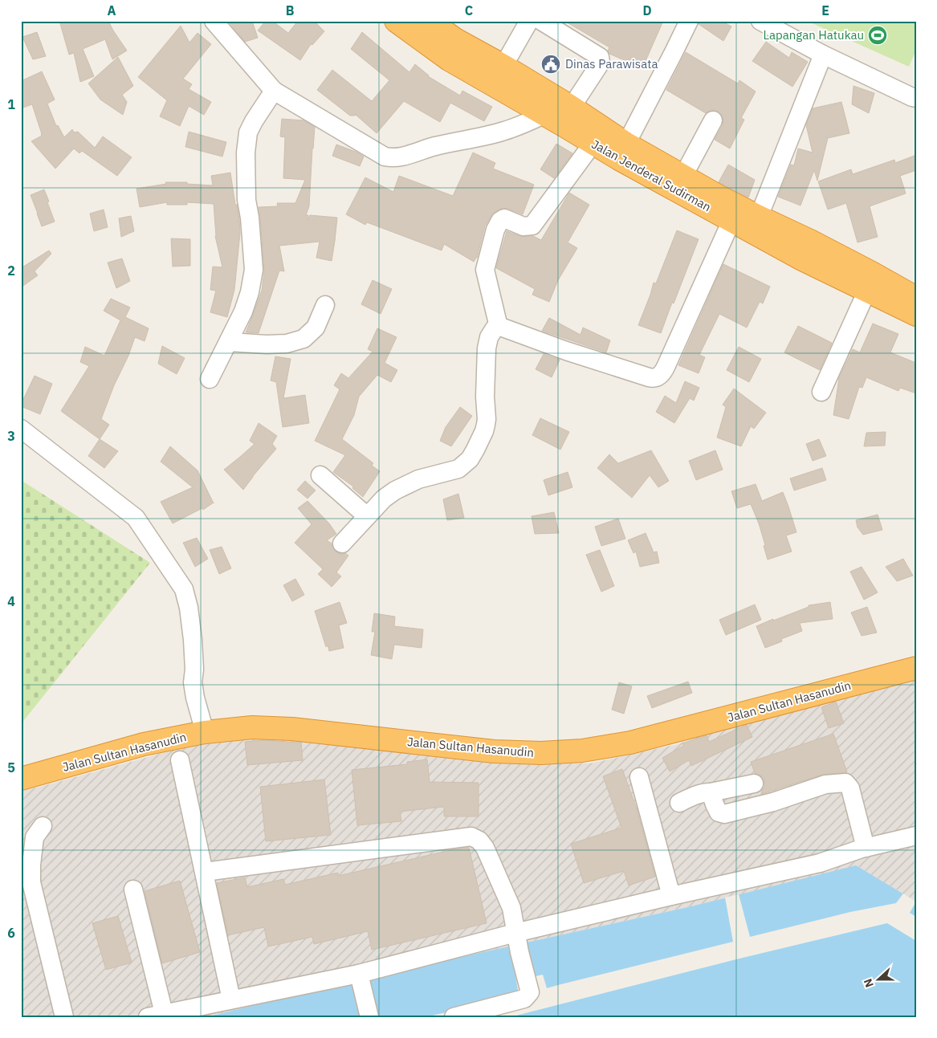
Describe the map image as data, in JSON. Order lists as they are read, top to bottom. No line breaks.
{"streets":{"highway":["Jalan Jenderal Sudirman","Jalan Sultan Hasanudin"]},"places":{"sports":["Lapangan Hatukau"],"public building":["Dinas Parawisata"]},"north":"left","grid":{"columns":["A","B","C","D","E"],"rows":["1","2","3","4","5","6"]}}
